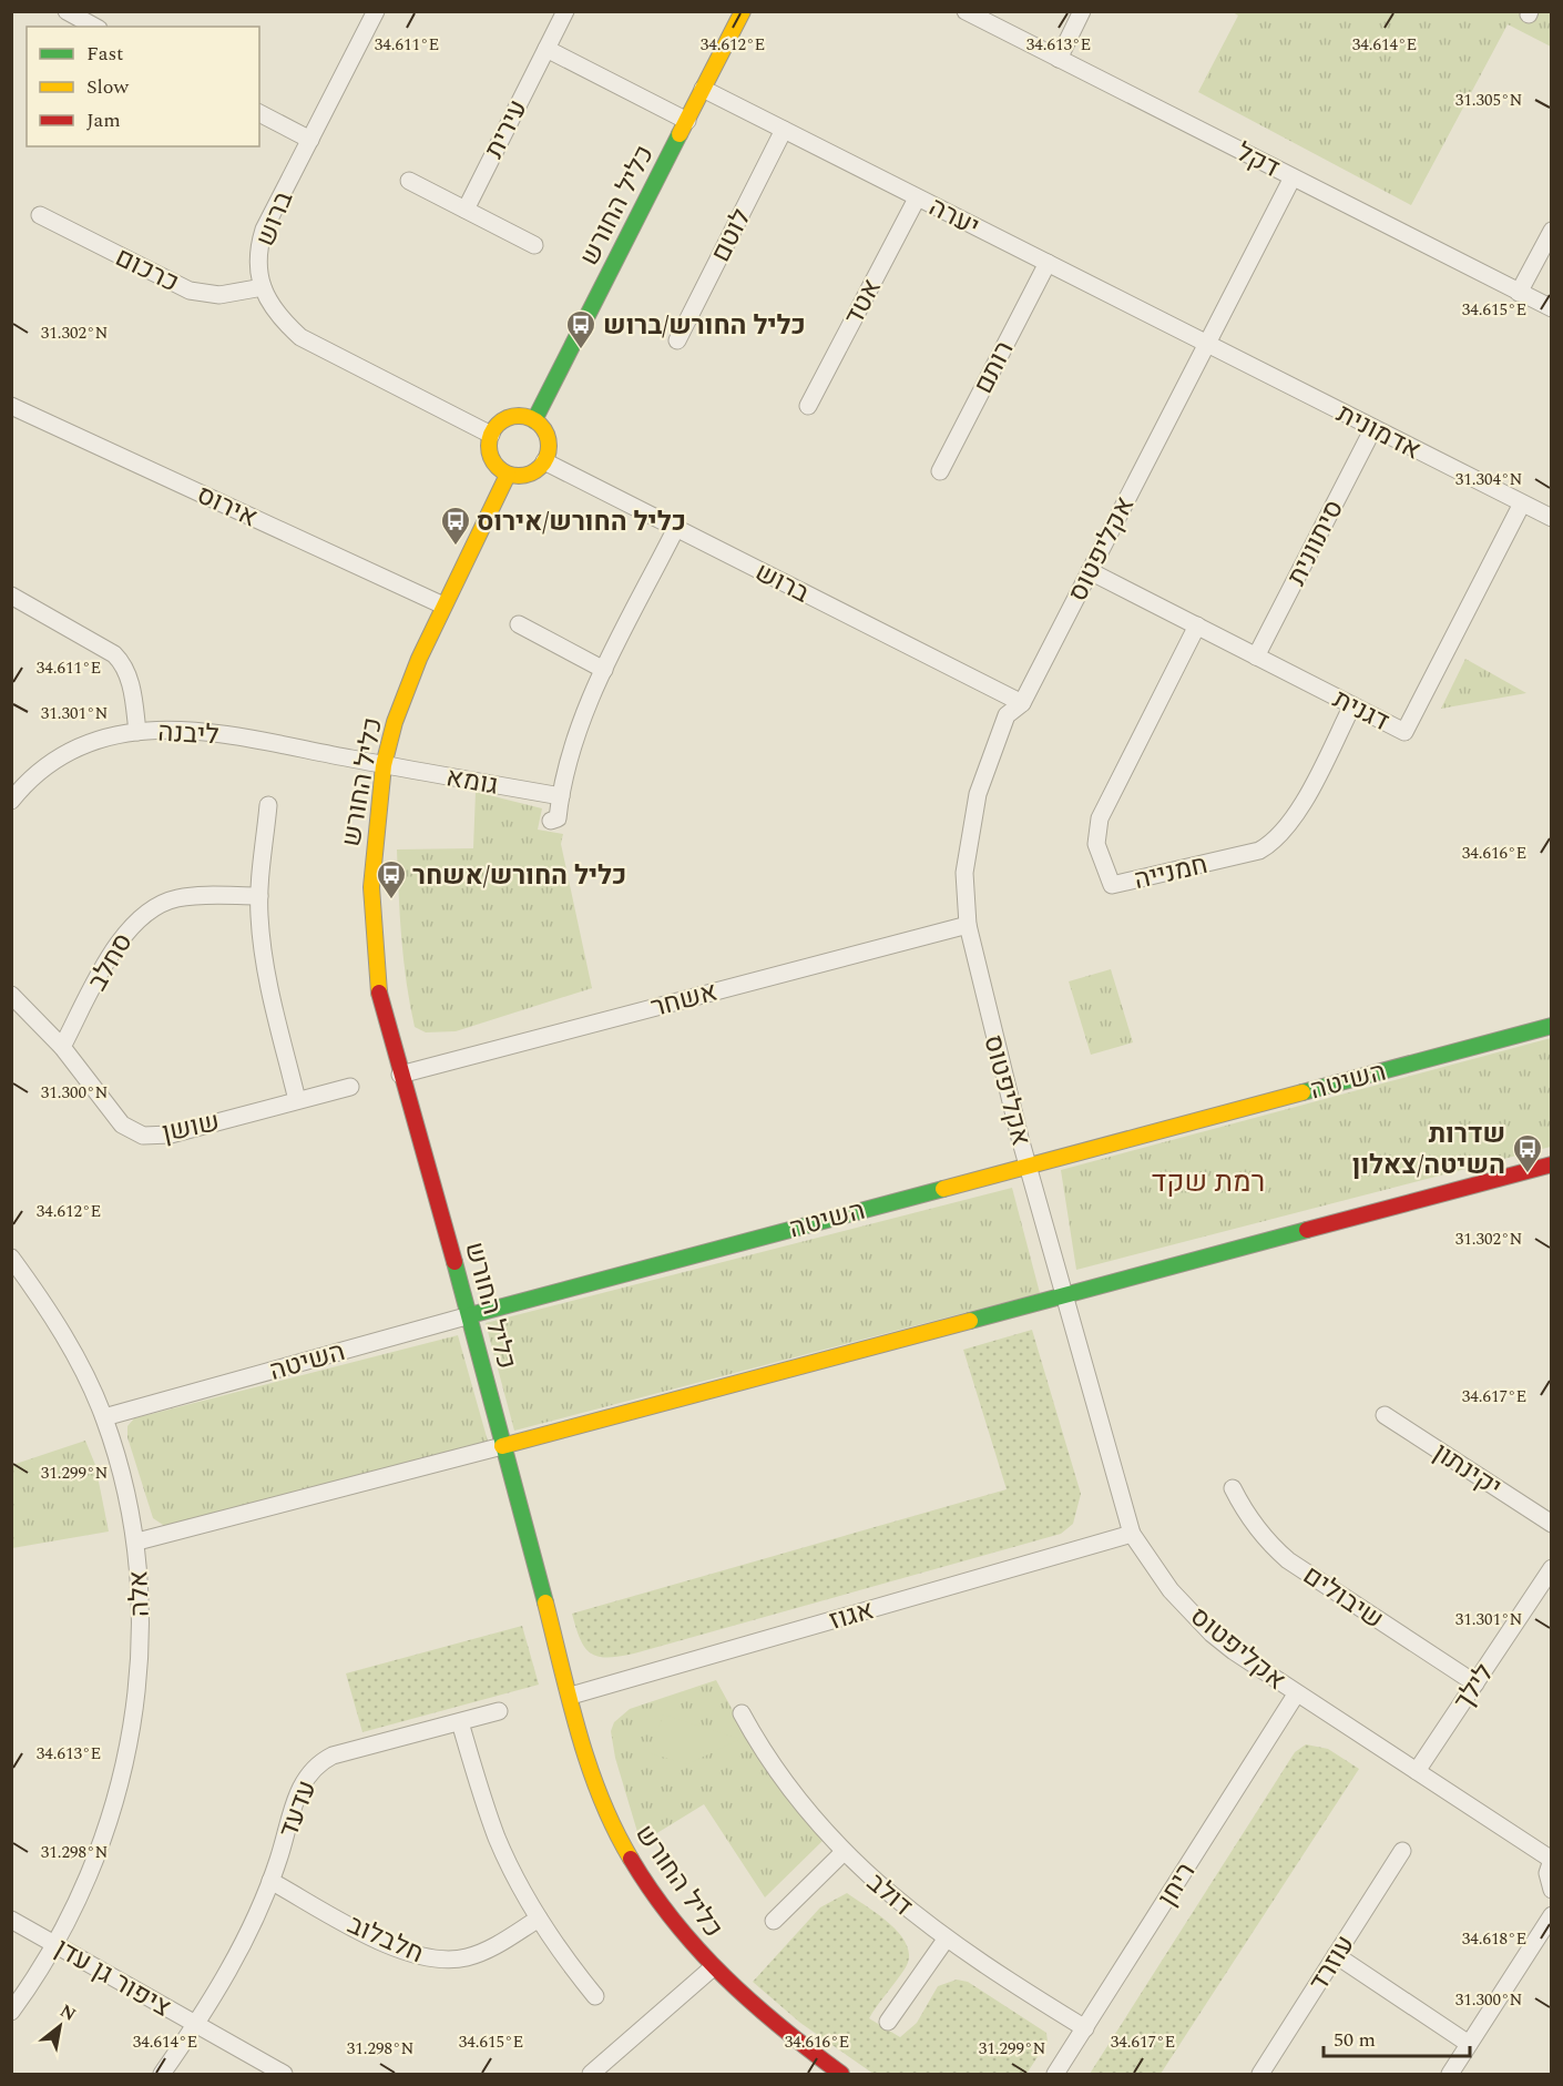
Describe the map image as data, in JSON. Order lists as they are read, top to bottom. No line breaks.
{"streets":{"street":["עירית","דקל","כליל החורש","יערה","ברוש","לוטם","כרכום","אטד","רותם","אדמונית","אירוס","סיתוונית","אקליפטוס","דגנית","ליבנה","גומא","חמנייה","סחלב","אשחר","השיטה","שושן","יקינתון","אלה","שיבולים","אגוז","לילך","עדעד","ריחן","דולב","חלבלוב","עוזרד","ציפור גן עדן"]},"crossings":[["דקל","אקליפטוס"],["כליל החורש","יערה"],["כליל החורש","ברוש"],["כליל החורש","אירוס"],["כליל החורש","ליבנה"],["כליל החורש","גומא"],["כליל החורש","אשחר"],["כליל החורש","השיטה"],["כליל החורש","אגוז"],["יערה","לוטם"],["יערה","אטד"],["יערה","רותם"],["יערה","אדמונית"],["יערה","אקליפטוס"],["ברוש","כרכום"],["ברוש","אקליפטוס"],["אדמונית","סיתוונית"],["אדמונית","אקליפטוס"],["אדמונית","דגנית"],["סיתוונית","דגנית"],["אקליפטוס","דגנית"],["אקליפטוס","אשחר"],["אקליפטוס","השיטה"],["אקליפטוס","אגוז"],["אקליפטוס","לילך"],["אקליפטוס","ריחן"],["דגנית","חמנייה"],["ליבנה","גומא"],["סחלב","שושן"],["השיטה","אלה"],["אלה","ציפור גן עדן"],["שיבולים","לילך"],["עדעד","חלבלוב"],["עדעד","ציפור גן עדן"],["ריחן","דולב"]],"districts":["רמת שקד"],"places":{"bus stop":["כליל החורש/ברוש","כליל החורש/אירוס","כליל החורש/אשחר","שדרות השיטה/צאלון"]},"legend":["Fast","Slow","Jam"],"scale_bar":"50 m","north":"top right","coordinates":["34.611°E","34.612°E","34.613°E","34.614°E","31.305°N","34.615°E","31.302°N","31.304°N","31.301°N","34.616°E","31.300°N","34.617°E","31.299°N","31.298°N","34.618°E"]}
